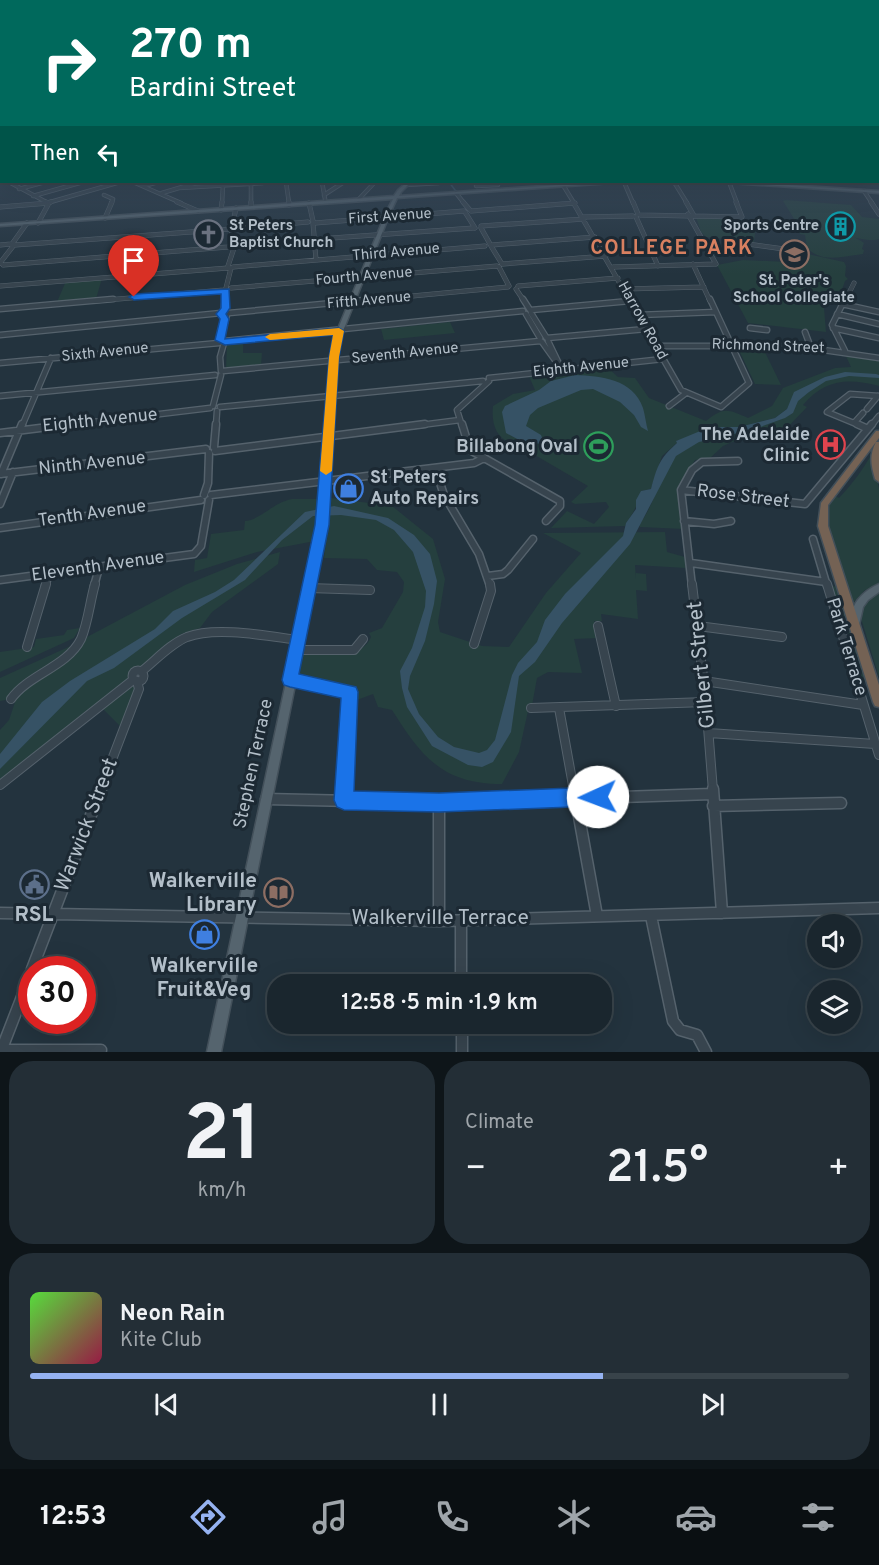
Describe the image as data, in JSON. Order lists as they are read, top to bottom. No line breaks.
{"streets":{"main road":["Stephen Terrace"],"street":["First Avenue","Third Avenue","Fourth Avenue","Fifth Avenue","Harrow Road","Richmond Street","Sixth Avenue","Seventh Avenue","Eighth Avenue","Ninth Avenue","Rose Street","Tenth Avenue","Eleventh Avenue","Park Terrace","Gilbert Street","Warwick Street","Walkerville Terrace"]},"crossings":[["First Avenue","Harrow Road"],["First Avenue","Stephen Terrace"],["Third Avenue","Harrow Road"],["Third Avenue","Stephen Terrace"],["Fourth Avenue","Harrow Road"],["Fourth Avenue","Stephen Terrace"],["Fifth Avenue","Harrow Road"],["Fifth Avenue","Stephen Terrace"],["Harrow Road","Richmond Street"],["Harrow Road","Sixth Avenue"],["Harrow Road","Seventh Avenue"],["Harrow Road","Eighth Avenue"],["Sixth Avenue","Stephen Terrace"],["Seventh Avenue","Stephen Terrace"],["Eighth Avenue","Stephen Terrace"],["Ninth Avenue","Stephen Terrace"],["Rose Street","Gilbert Street"],["Tenth Avenue","Eleventh Avenue"],["Tenth Avenue","Stephen Terrace"],["Gilbert Street","Walkerville Terrace"],["Stephen Terrace","Walkerville Terrace"],["Warwick Street","Walkerville Terrace"]],"districts":["COLLEGE PARK"],"places":{"building":["Sports Centre"],"church":["St Peters Baptist Church"],"school or university":["St. Peter's School Collegiate"],"hospital":["The Adelaide Clinic"],"sports":["Billabong Oval"],"shop":["St Peters Auto Repairs","Walkerville Fruit&Veg"],"public building":["RSL"],"library":["Walkerville Library"]},"page":{"turn":["270 m","Bardini Street"],"then":"Then","limit":"30","trip":"12:58 · 5 min · 1.9 km","tile":[["21","km/h"],"Climate"],"heat":["−","21.5°","+"],"song":["Neon Rain","Kite Club"],"tabs":"12:53"}}
